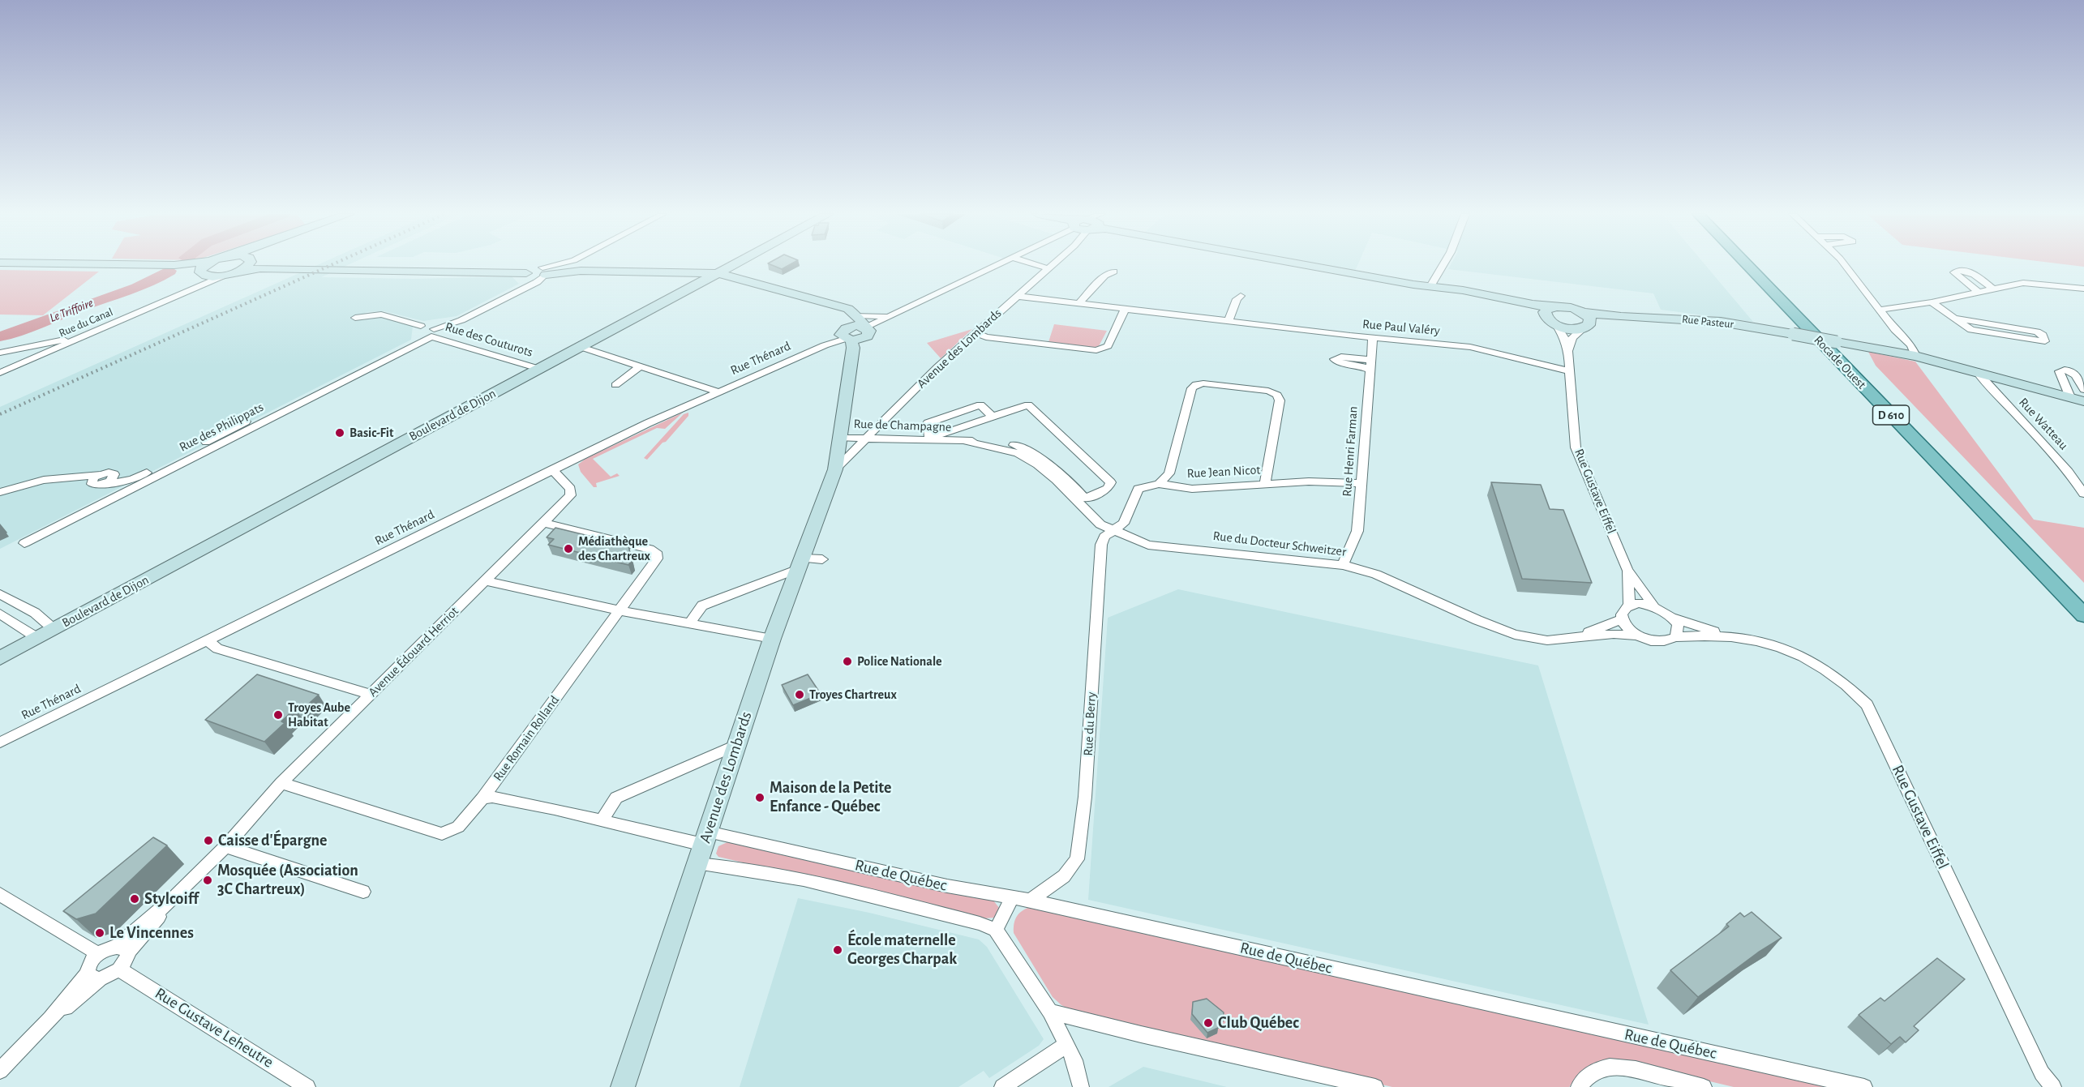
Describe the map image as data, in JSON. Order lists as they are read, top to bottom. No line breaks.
{"streets":{"main road":["Rocade Ouest","D 610"],"street":["Rue Pasteur","Rue du Canal","Rue Paul Valéry","Rue des Couturots","Avenue des Lombards","Rue Thénard","Boulevard de Dijon","Rue Watteau","Rue de Champagne","Rue des Philippats","Rue Henri Farman","Rue Jean Nicot","Rue Gustave Eiffel","Rue du Docteur Schweitzer","Avenue Édouard Herriot","Rue du Berry","Rue Romain Rolland","Rue de Québec","Rue Gustave Leheutre"]},"crossings":[["Rue Pasteur","Rue Watteau"],["Rue Pasteur","Rue Gustave Eiffel"],["Rue Paul Valéry","Avenue des Lombards"],["Rue Paul Valéry","Rue Henri Farman"],["Rue Paul Valéry","Rue Gustave Eiffel"],["Rue des Couturots","Boulevard de Dijon"],["Rue des Couturots","Rue des Philippats"],["Avenue des Lombards","Rue Thénard"],["Avenue des Lombards","Rue de Champagne"],["Avenue des Lombards","Rue de Québec"],["Rue Thénard","Avenue Édouard Herriot"],["Rue de Champagne","Rue Jean Nicot"],["Rue de Champagne","Rue du Docteur Schweitzer"],["Rue de Champagne","Rue du Berry"],["Rue Henri Farman","Rue Jean Nicot"],["Rue Henri Farman","Rue du Docteur Schweitzer"],["Rue Jean Nicot","Rue du Docteur Schweitzer"],["Rue Jean Nicot","Rue du Berry"],["Rue Gustave Eiffel","Rue du Docteur Schweitzer"],["Rue du Docteur Schweitzer","Rue du Berry"],["Avenue Édouard Herriot","Rue Romain Rolland"],["Rue du Berry","Rue de Québec"]],"water":["Le Triffoire"],"places":["Basic-Fit","Médiathèque des Chartreux","Police Nationale","Troyes Chartreux","Troyes Aube Habitat","Maison de la Petite Enfance - Québec","Caisse d'Épargne","Mosquée (Association 3C Chartreux)","Stylcoiff","Le Vincennes","École maternelle Georges Charpak","Club Québec"]}
